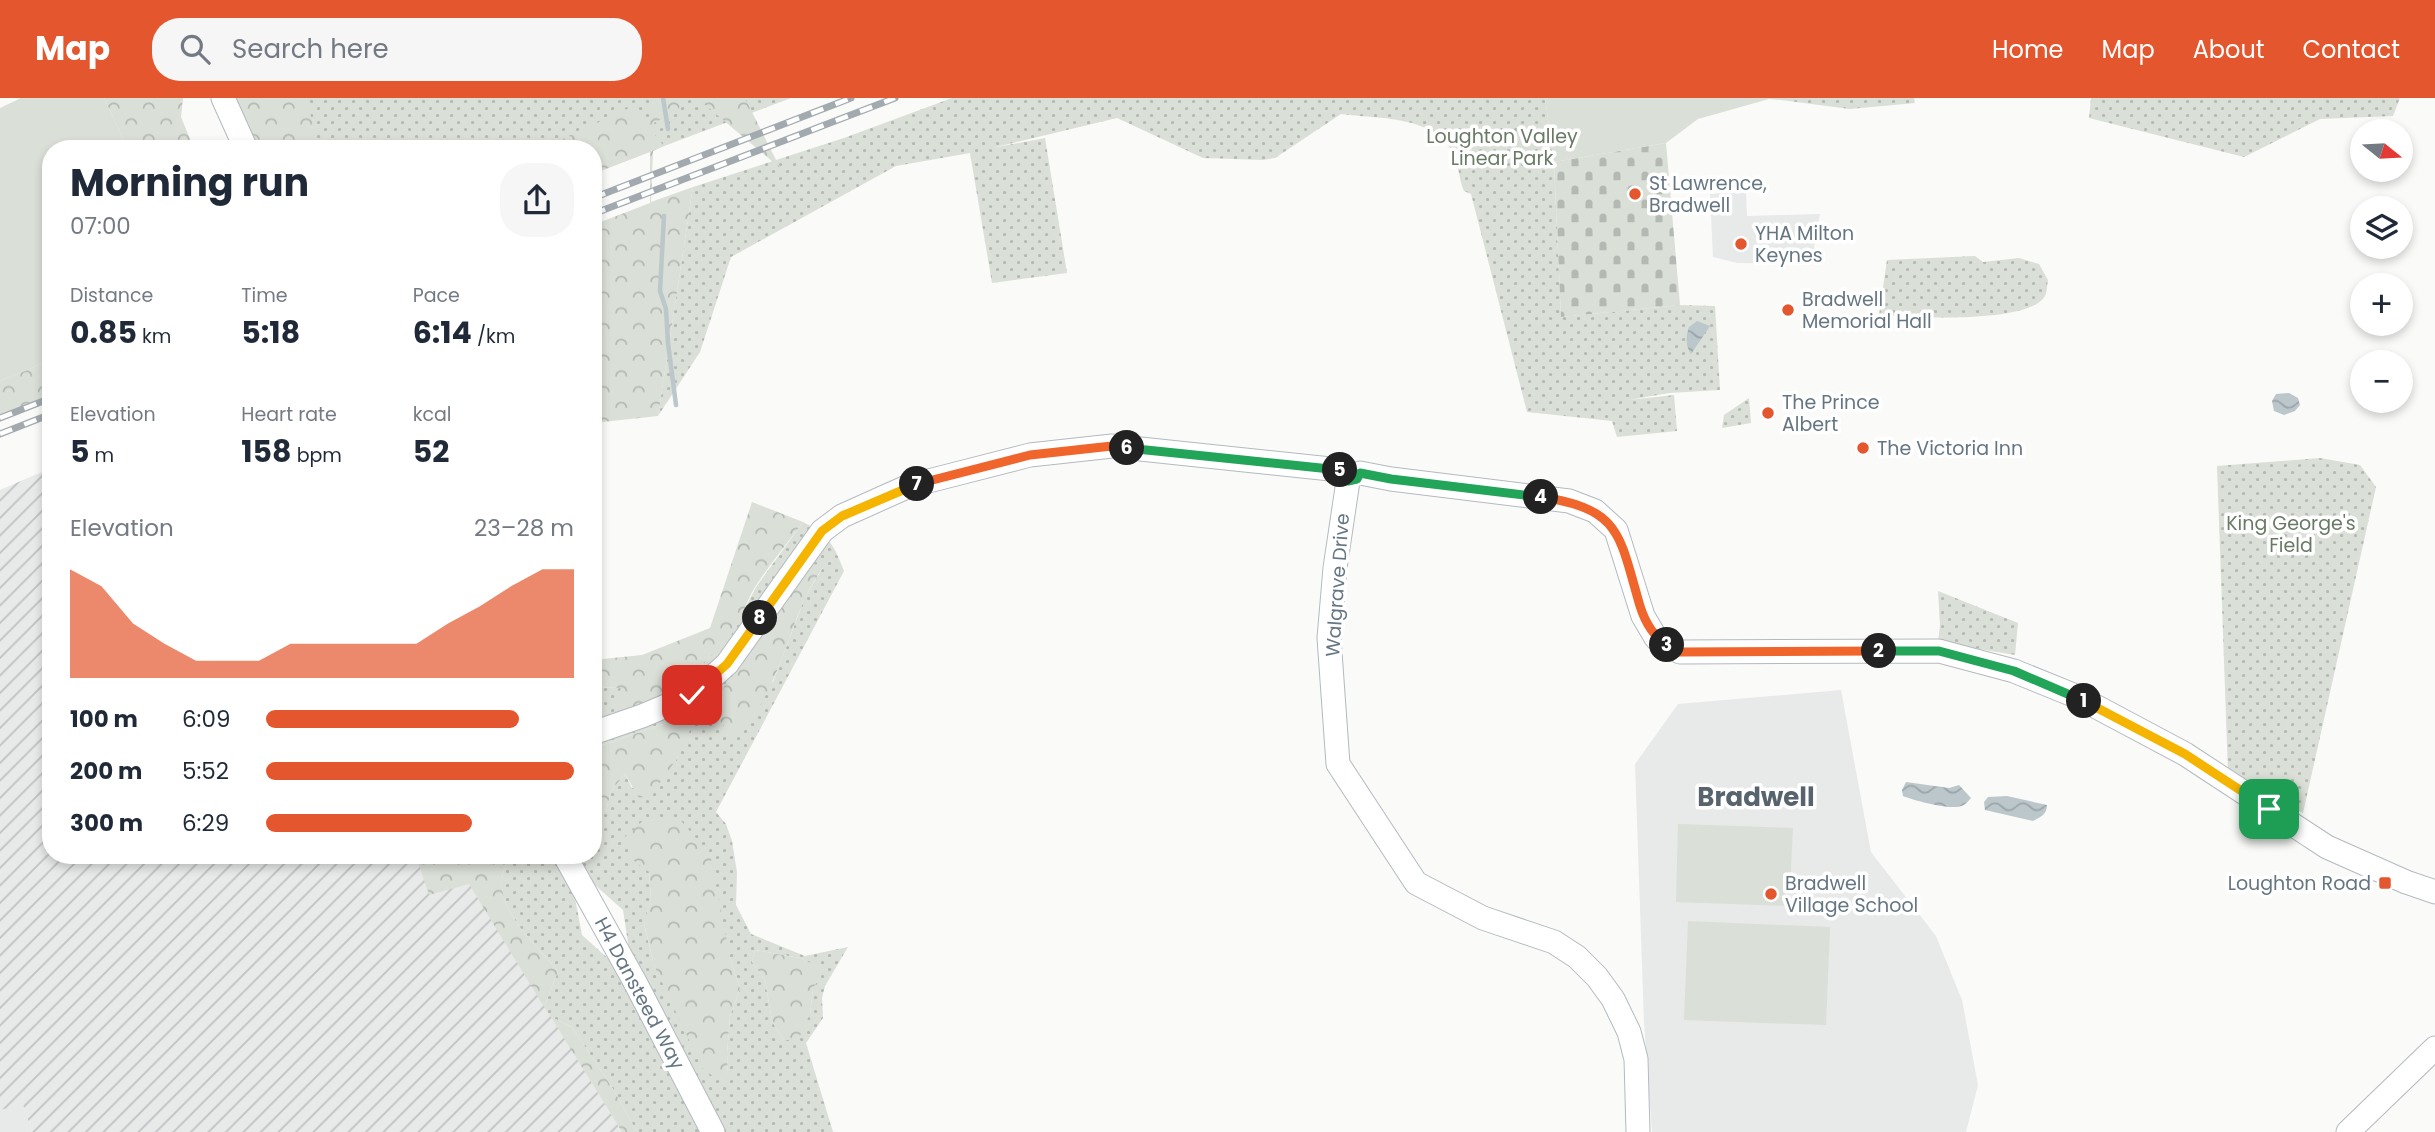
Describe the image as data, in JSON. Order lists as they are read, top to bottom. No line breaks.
{"streets":{"street":["Walgrave Drive","H4 Dansteed Way"]},"districts":["Bradwell"],"parks":["Loughton Valley Linear Park","King George's Field"],"places":{"other":["St Lawrence, Bradwell","YHA Milton Keynes","Bradwell Memorial Hall","The Prince Albert","The Victoria Inn","Bradwell Village School"],"transit":["Loughton Road"]},"north":"right","page":{"header":"Map","search":"Search here","nav":["Home","Map","About","Contact"],"map_buttons":["+","−"],"heading":["Morning run","07:00"],"stats":[["Distance","0.85 km"],["Time","5:18"],["Pace","6:14 /km"],["Elevation","5 m"],["Heart rate","158 bpm"],["kcal","52"]],"pins":["6","5","7","4","8","3","2","1"],"chart":["Elevation","23–28 m"],"list":[{"name":"100 m","note":"6:09"},{"name":"200 m","note":"5:52"},{"name":"300 m","note":"6:29"}]}}
